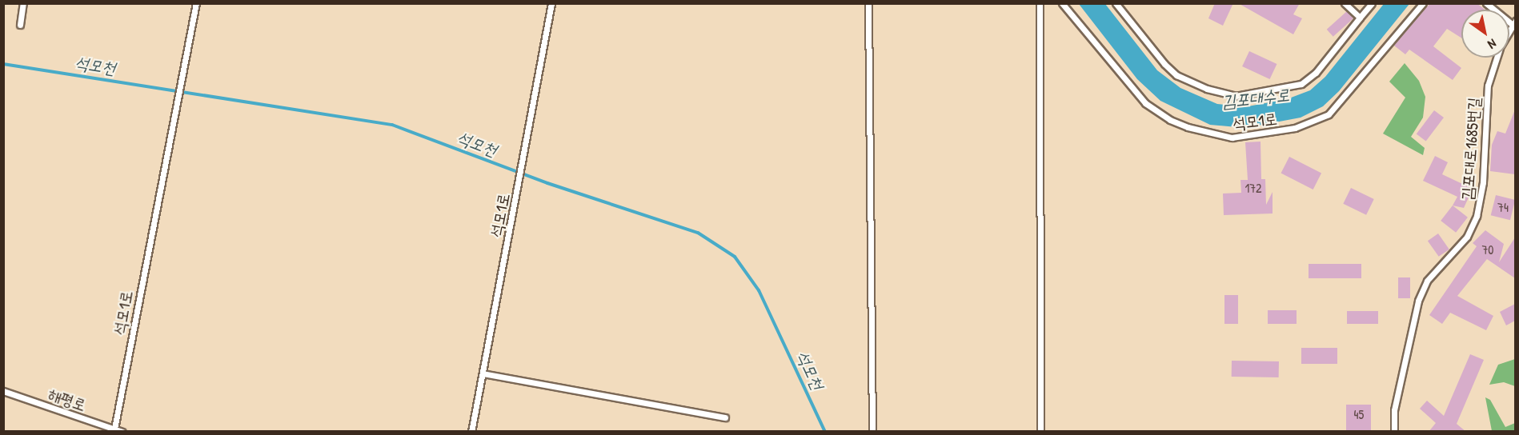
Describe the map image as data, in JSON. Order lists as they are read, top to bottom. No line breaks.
{"streets":{"lane":["석모1로","김포대로1685번길","해평로"]},"crossings":[["석모1로","해평로"]],"water":["석모천","김포대수로"],"house_numbers":["172","74","70","45"],"north":"bottom right"}
